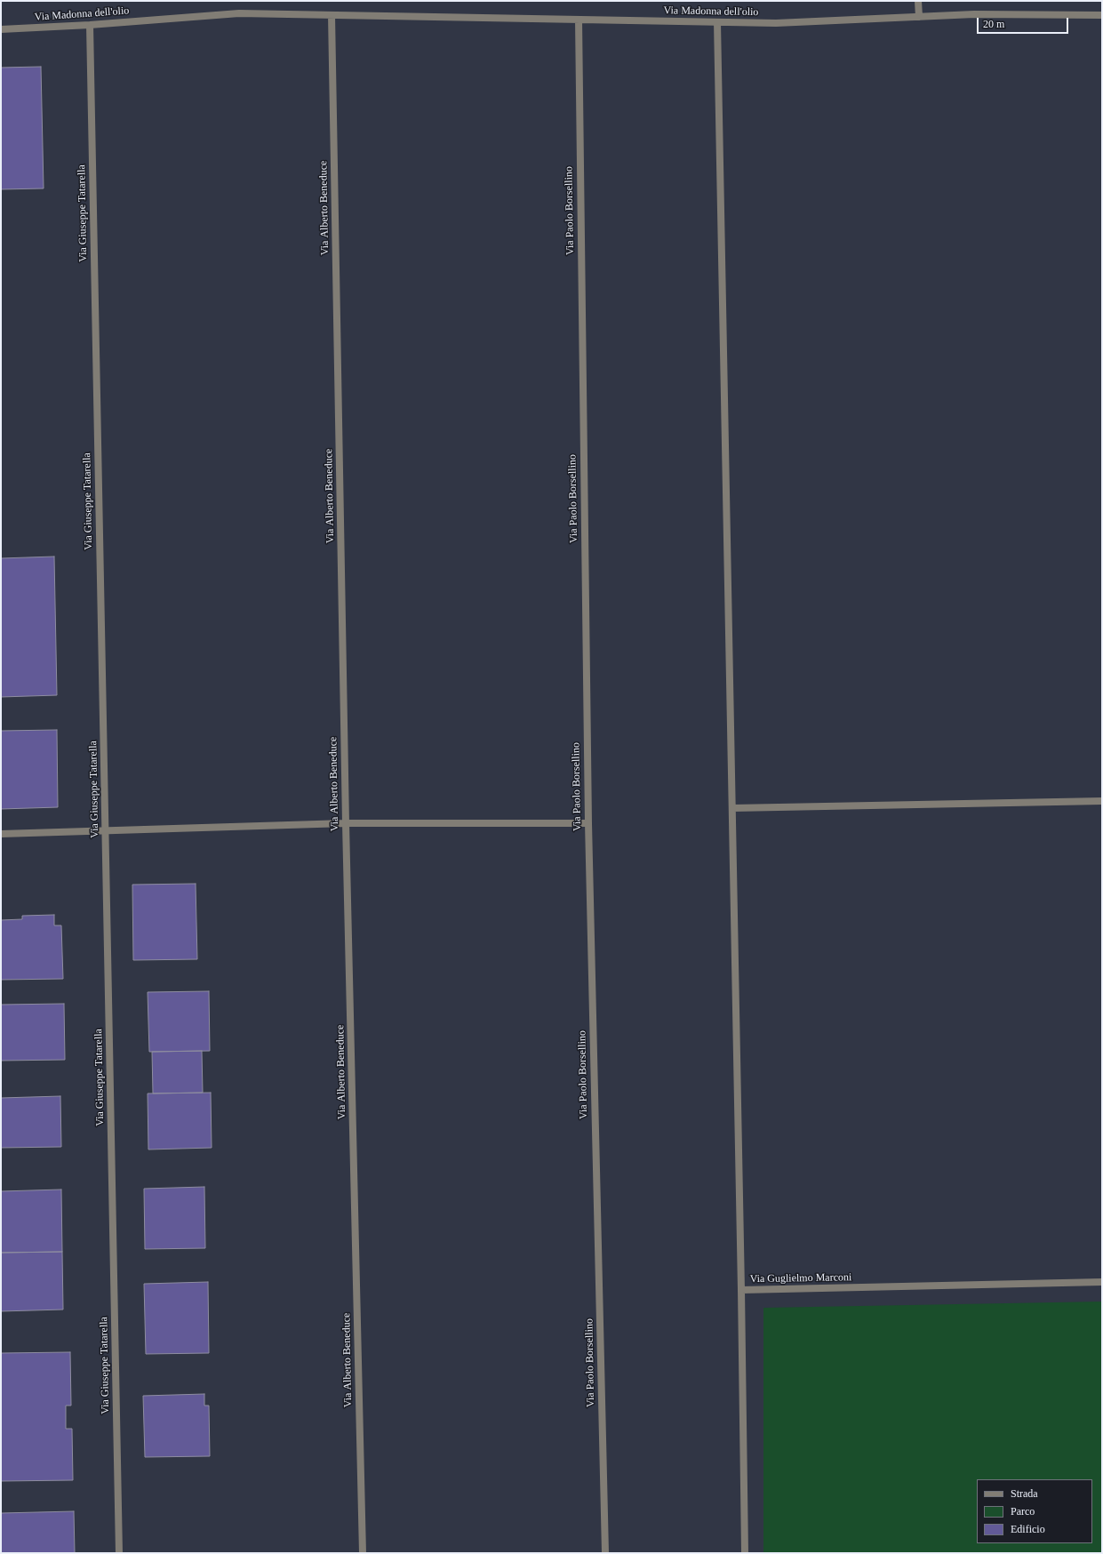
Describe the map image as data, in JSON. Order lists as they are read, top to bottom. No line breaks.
{"streets":{"street":["Via Madonna dell'olio","Via Alberto Beneduce","Via Paolo Borsellino","Via Giuseppe Tatarella","Via Guglielmo Marconi"]},"crossings":[["Via Madonna dell'olio","Via Alberto Beneduce"],["Via Madonna dell'olio","Via Paolo Borsellino"],["Via Madonna dell'olio","Via Giuseppe Tatarella"]],"legend":["Strada","Parco","Edificio"],"scale_bar":"20 m"}
